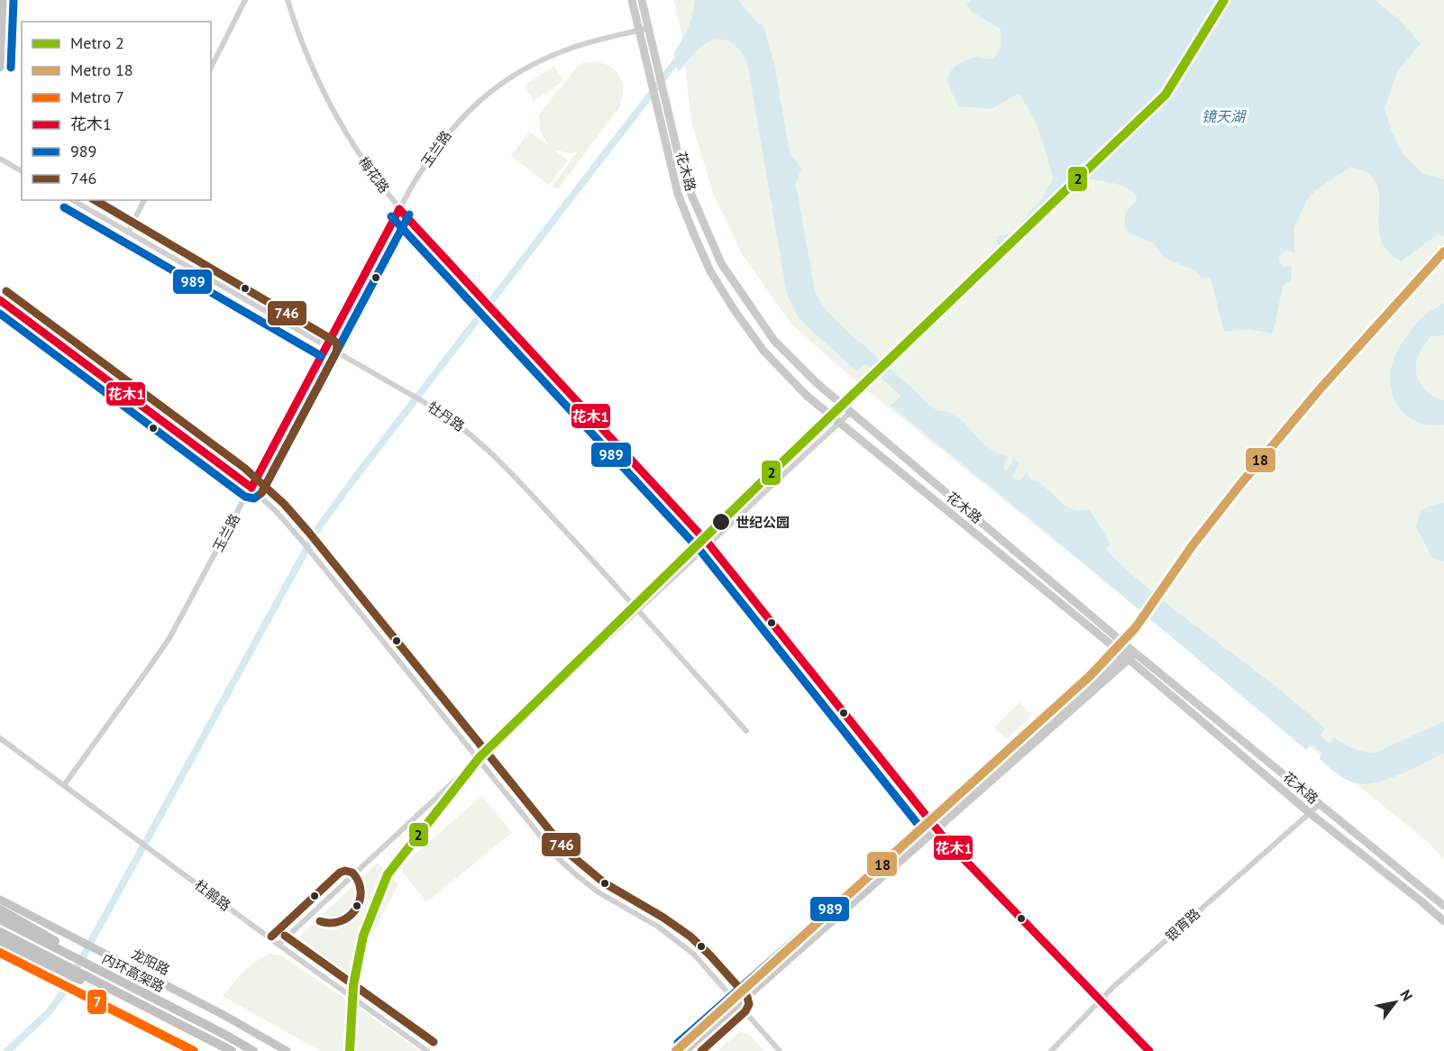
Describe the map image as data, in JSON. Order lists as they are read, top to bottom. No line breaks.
{"streets":{"highway":["内环高架路"],"main road":["花木路","龙阳路"],"street":["玉兰路","梅花路","牡丹路","杜鹃路","银宵路"]},"crossings":[["玉兰路","花木路"],["玉兰路","梅花路"],["玉兰路","牡丹路"],["玉兰路","杜鹃路"],["花木路","银宵路"],["梅花路","银宵路"]],"water":["镜天湖"],"places":["世纪公园"],"lines":["metro line 2","transit line 989","transit line 746","transit line 花木1","metro line 18","metro line 7"],"legend":["Metro 2","Metro 18","Metro 7","花木1","989","746"],"north":"top right"}
